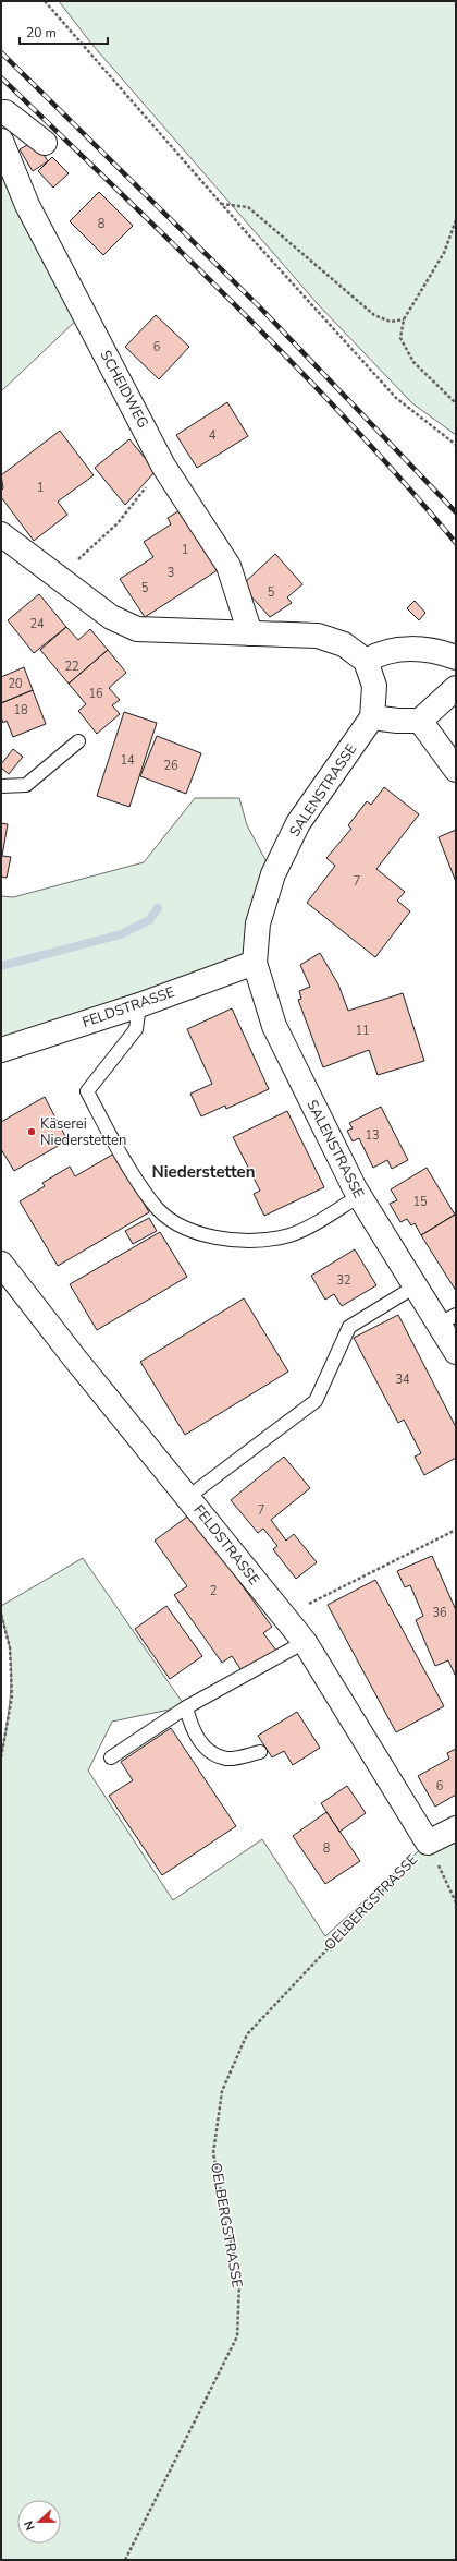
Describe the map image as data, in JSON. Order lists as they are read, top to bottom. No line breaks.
{"streets":{"street":["SCHEIDWEG","SALENSTRASSE","FELDSTRASSE","OELBERGSTRASSE"]},"crossings":[["SALENSTRASSE","FELDSTRASSE"],["FELDSTRASSE","OELBERGSTRASSE"]],"districts":["Niederstetten"],"places":["Käserei Niederstetten"],"house_numbers":["8","6","4","1","1","3","5","5","24","22","20","16","18","14","26","7","11","13","15","32","34","7","2","36","6","8"],"scale_bar":"20 m","north":"left"}
